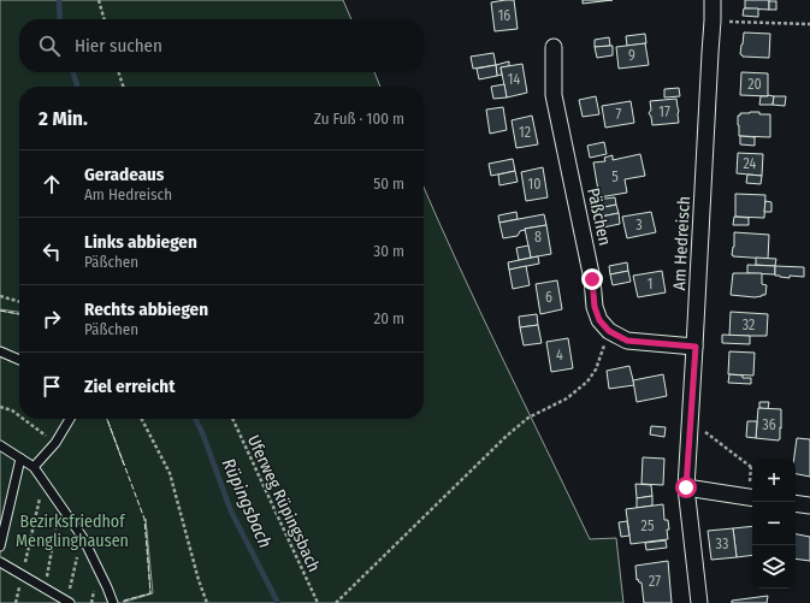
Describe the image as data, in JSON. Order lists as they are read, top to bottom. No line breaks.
{"streets":{"street":["Päßchen","Am Hedreisch"],"path":["Uferweg Rüpingsbach"]},"water":["Rüpingsbach"],"parks":["Bezirksfriedhof Menglinghausen"],"house_numbers":["16","9","14","20","17","7","12","24","5","10","3","8","1","6","32","4","36","25","33","27"],"page":{"search":"Hier suchen","heading":["2 Min.","Zu Fuß · 100 m"],"list":[["Geradeaus","Am Hedreisch","50 m"],["Links abbiegen","Päßchen","30 m"],["Rechts abbiegen","Päßchen","20 m"],"Ziel erreicht"],"map_buttons":["+","−"]}}
